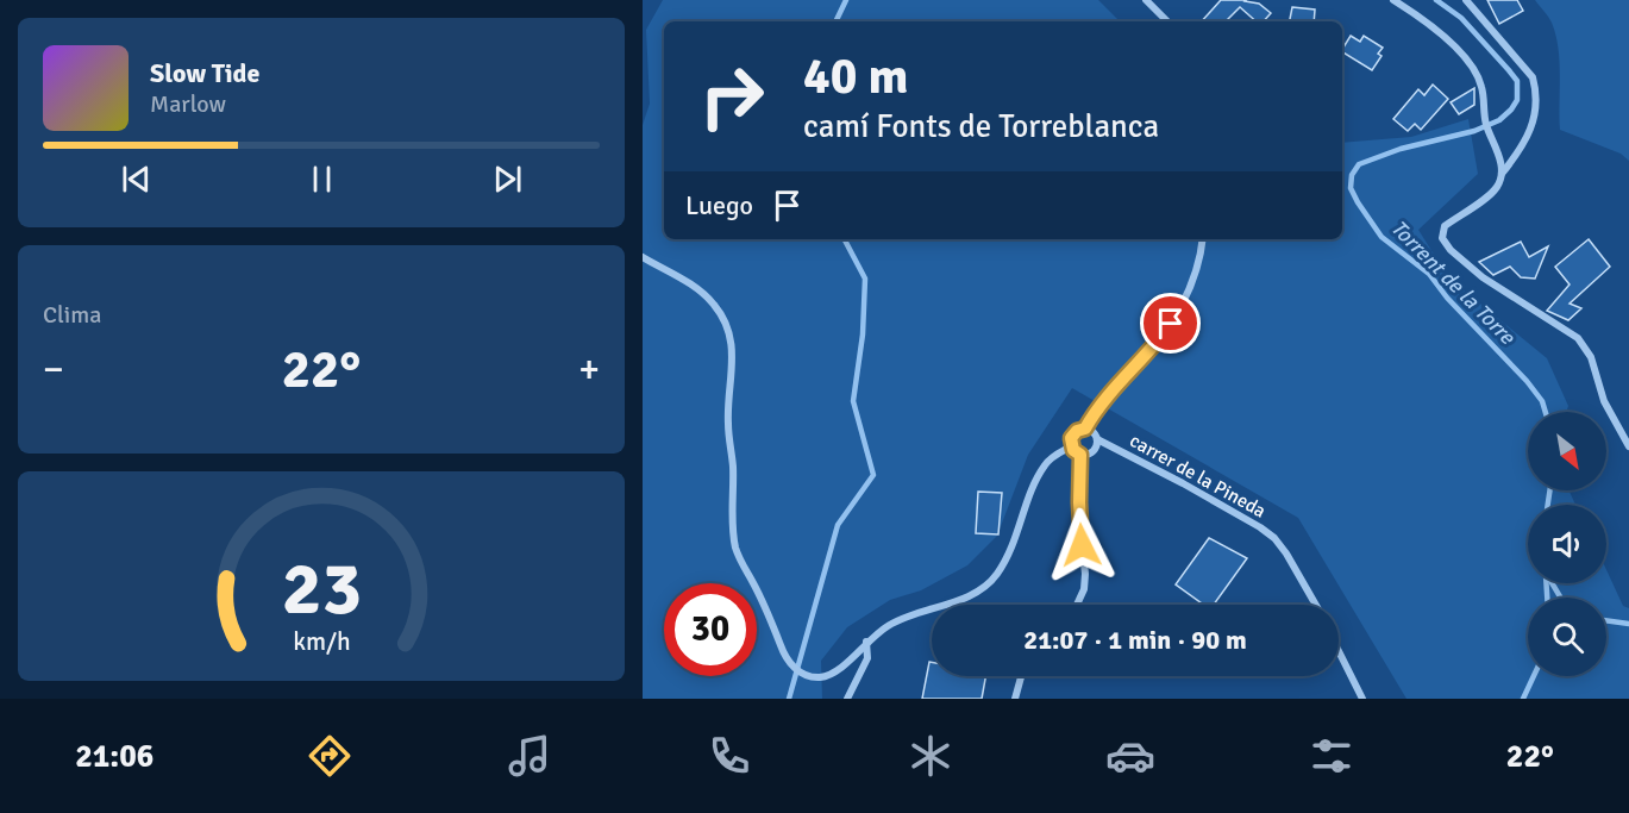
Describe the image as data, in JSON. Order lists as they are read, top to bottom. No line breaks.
{"streets":{"street":["carrer de la Pineda"]},"water":["Torrent de la Torre"],"north":"bottom right","page":{"turn":["40 m","camí Fonts de Torreblanca"],"song":["Slow Tide","Marlow"],"then":"Luego","tile":"Clima","heat":["−","22°","+"],"limit":"30","trip":"21:07 · 1 min · 90 m","tabs":["21:06","22°"],"gauge":["23","km/h"]}}
